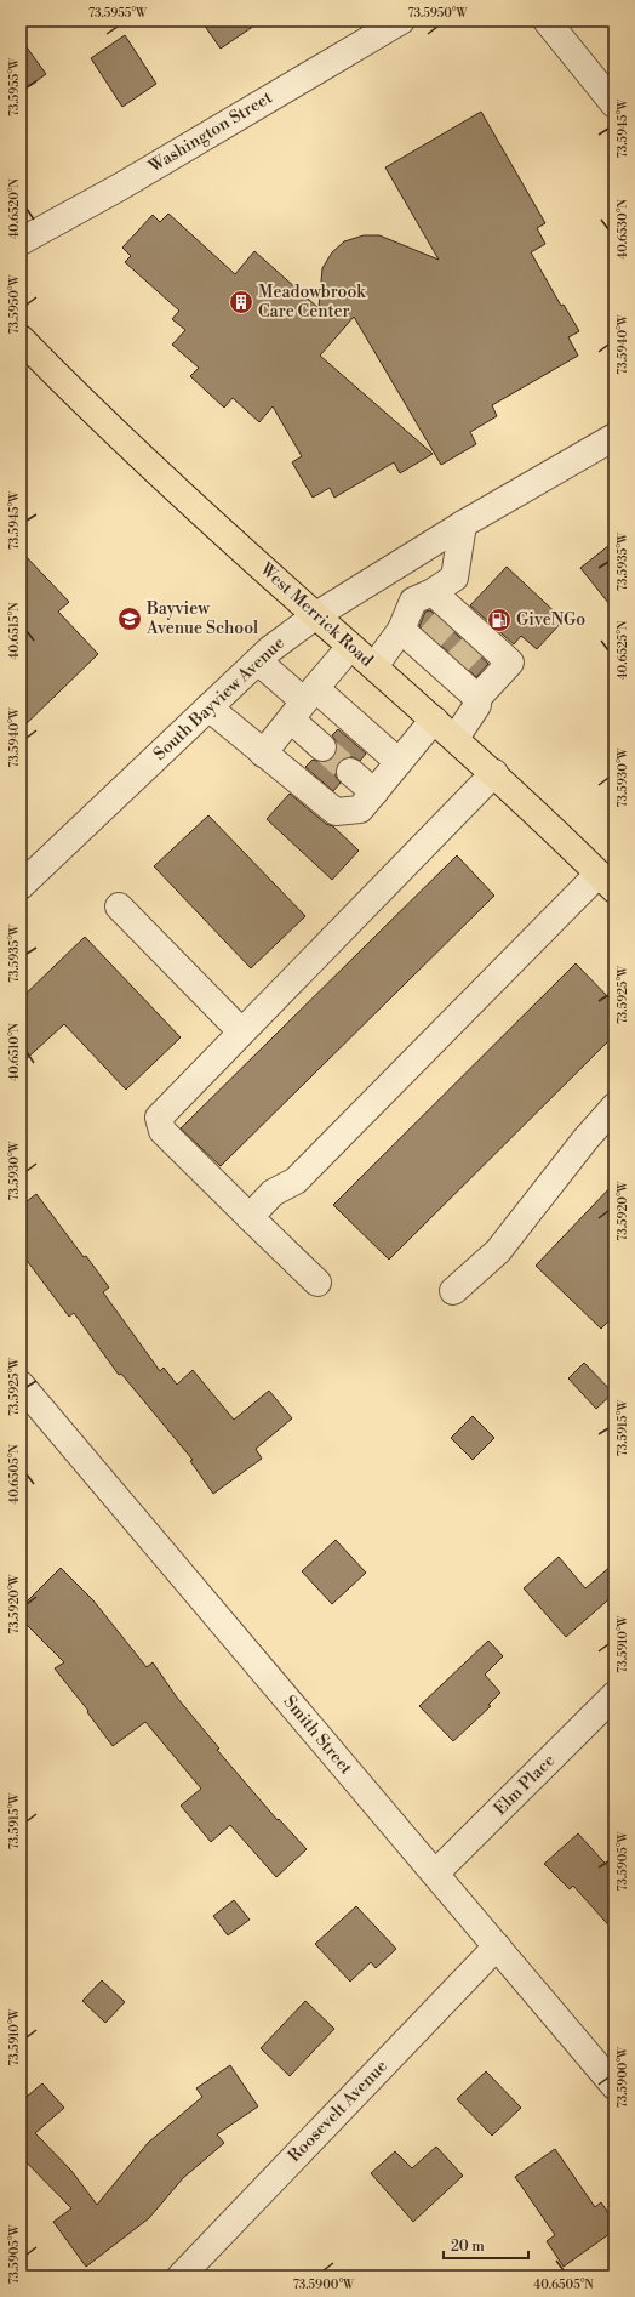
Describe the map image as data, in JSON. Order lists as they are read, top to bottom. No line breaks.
{"streets":{"main road":["West Merrick Road"],"street":["Washington Street","South Bayview Avenue","Smith Street","Elm Place","Roosevelt Avenue"]},"crossings":[["West Merrick Road","South Bayview Avenue"],["Smith Street","Elm Place"],["Smith Street","Roosevelt Avenue"]],"places":{"building":["Meadowbrook Care Center"],"school or university":["Bayview Avenue School"],"fuel station":["GiveNGo"]},"scale_bar":"20 m","coordinates":["73.5955°W","73.5950°W","73.5945°W","40.6520°N","40.6530°N","73.5940°W","73.5935°W","40.6515°N","40.6525°N","73.5930°W","73.5925°W","40.6510°N","73.5920°W","73.5915°W","40.6505°N","73.5910°W","73.5905°W","73.5900°W"]}
